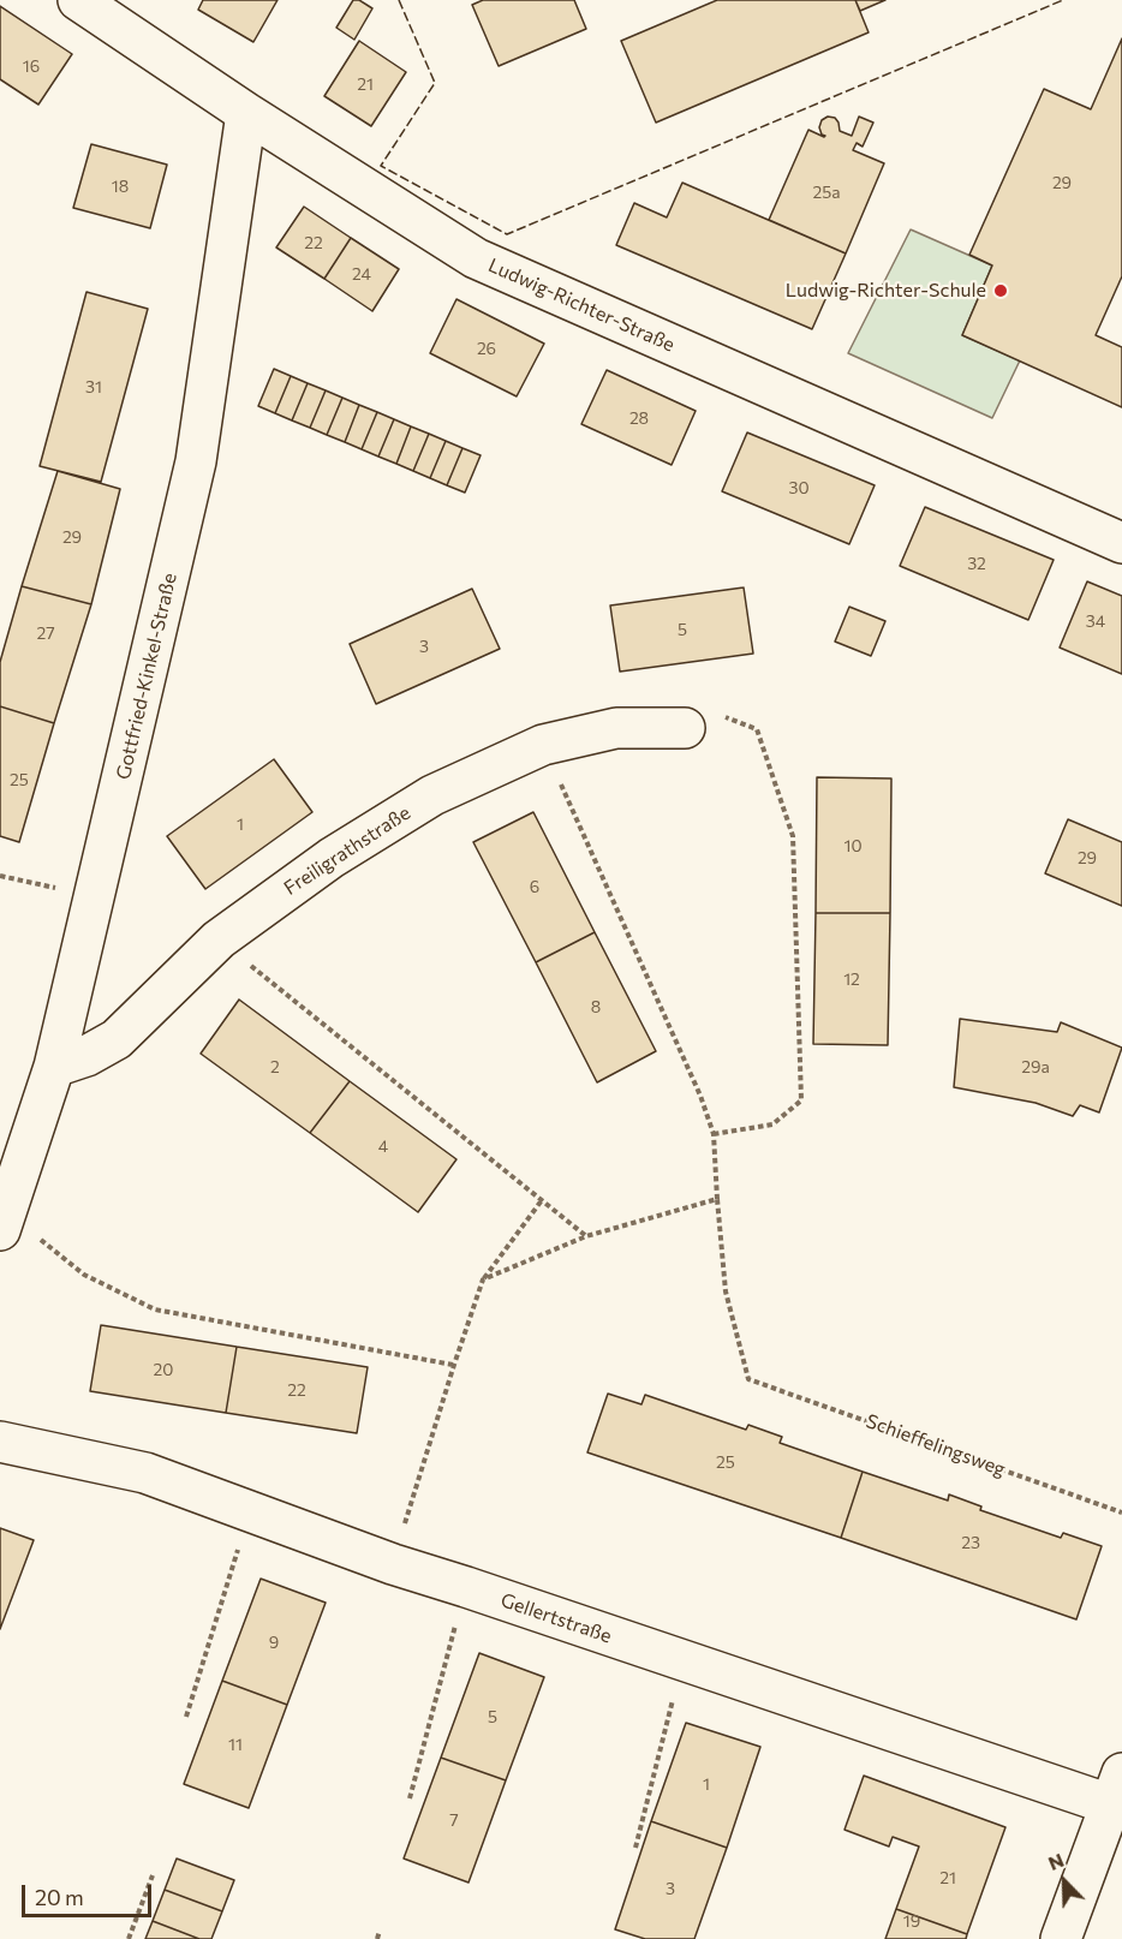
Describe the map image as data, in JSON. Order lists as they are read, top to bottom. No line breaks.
{"streets":{"street":["Ludwig-Richter-Straße","Gottfried-Kinkel-Straße","Freiligrathstraße","Gellertstraße"],"path":["Schieffelingsweg"]},"crossings":[["Ludwig-Richter-Straße","Gottfried-Kinkel-Straße"],["Gottfried-Kinkel-Straße","Freiligrathstraße"]],"places":["Ludwig-Richter-Schule"],"house_numbers":["16","21","29","18","25a","22","24","26","31","28","30","29","32","34","5","27","3","25","1","10","29","6","12","8","2","29a","4","20","22","25","23","9","5","11","1","7","21","3","19"],"scale_bar":"20 m","north":"top left"}
